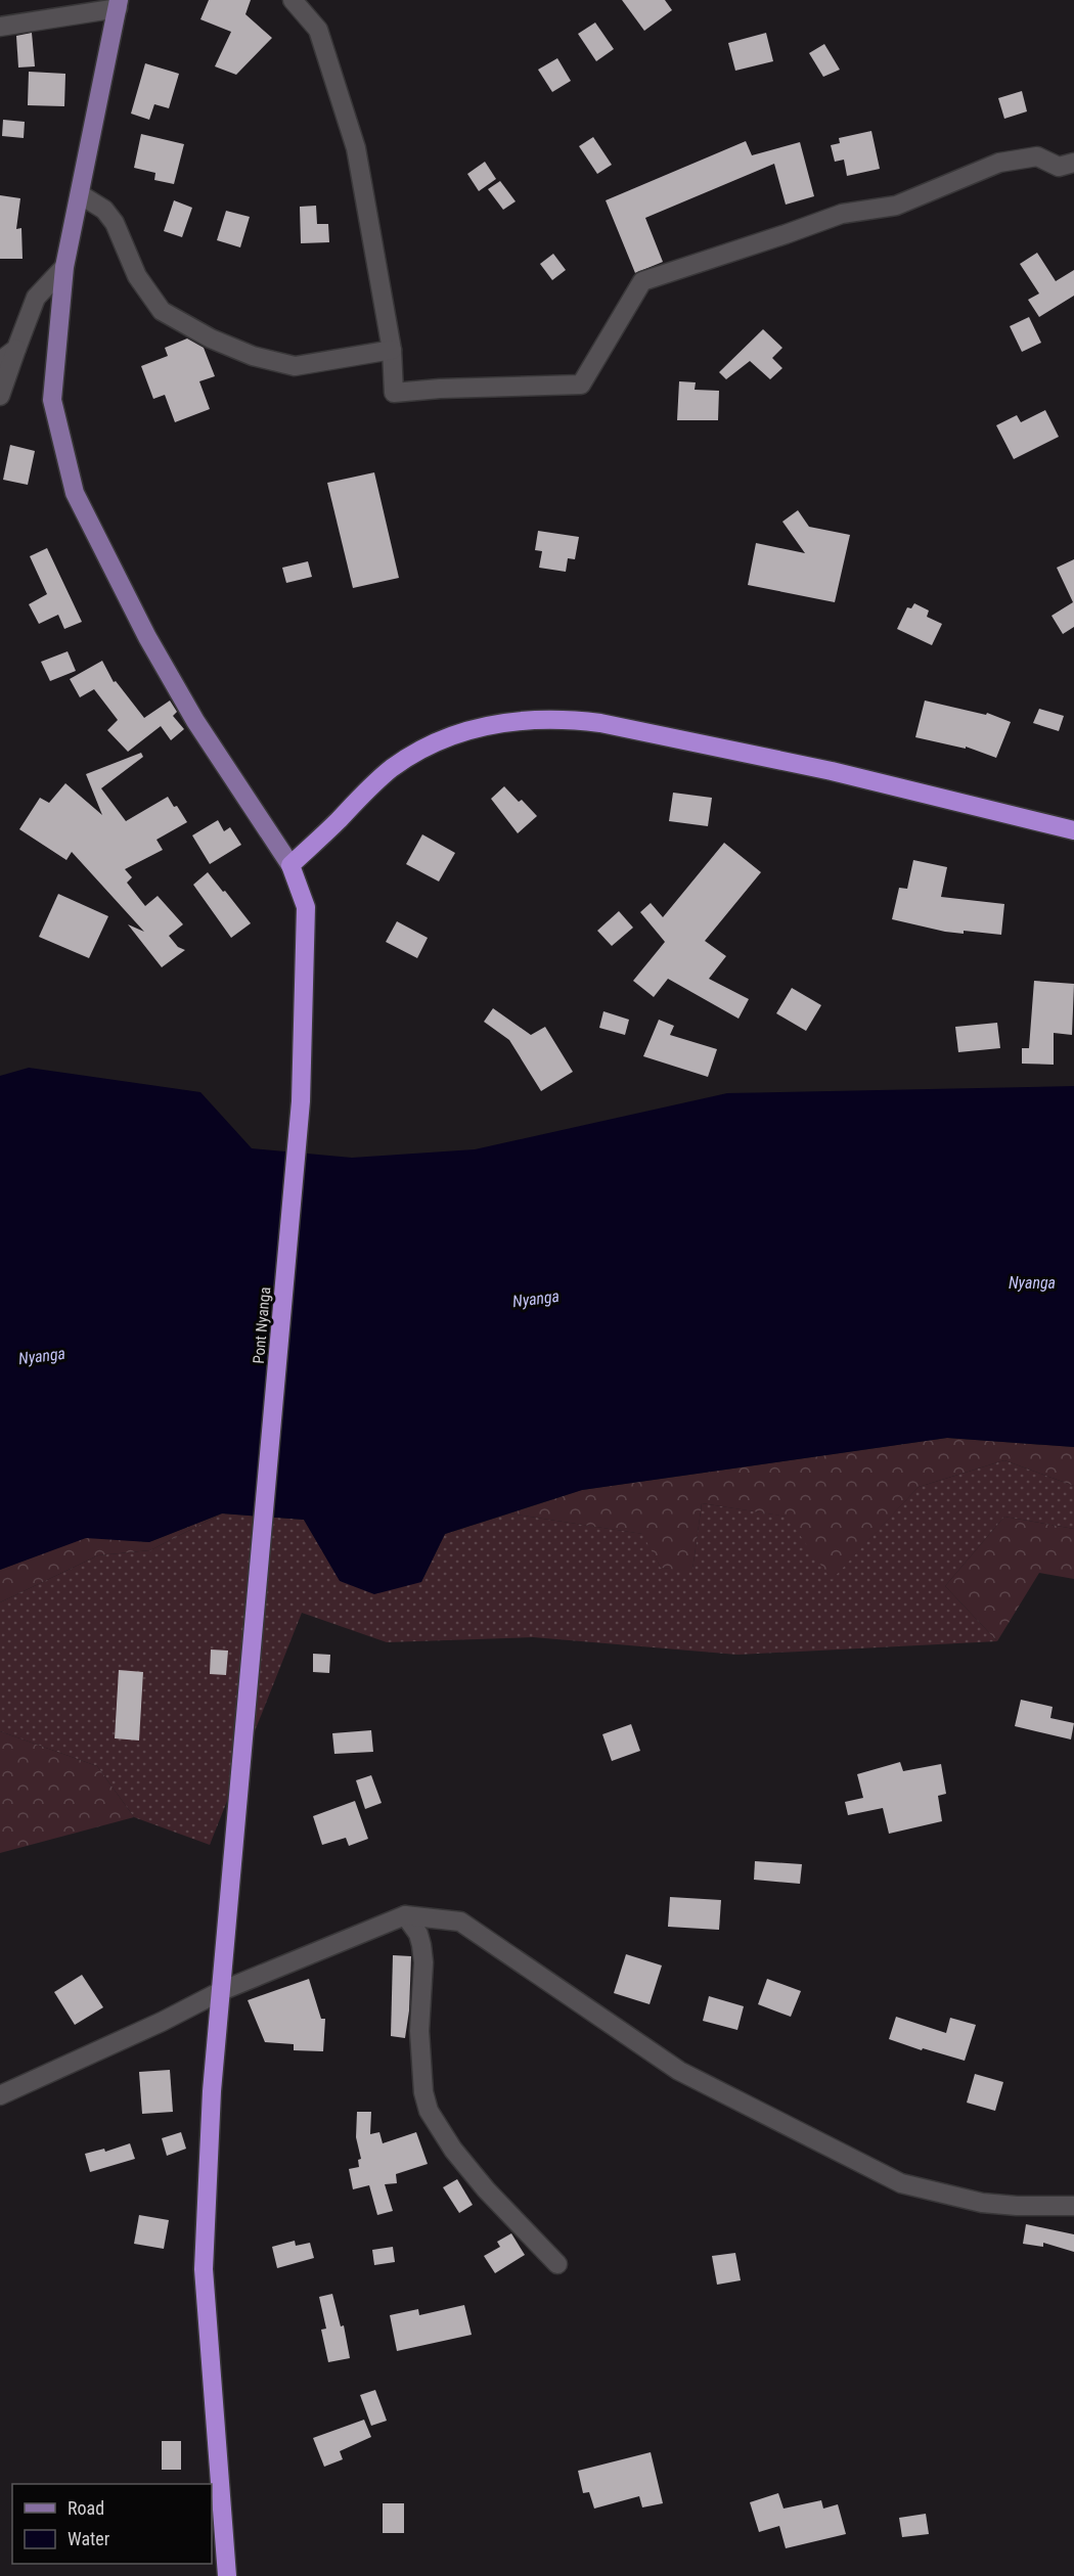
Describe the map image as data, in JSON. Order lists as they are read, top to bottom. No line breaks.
{"streets":{"highway":["Pont Nyanga"]},"water":["Nyanga"],"legend":["Road","Water"]}
